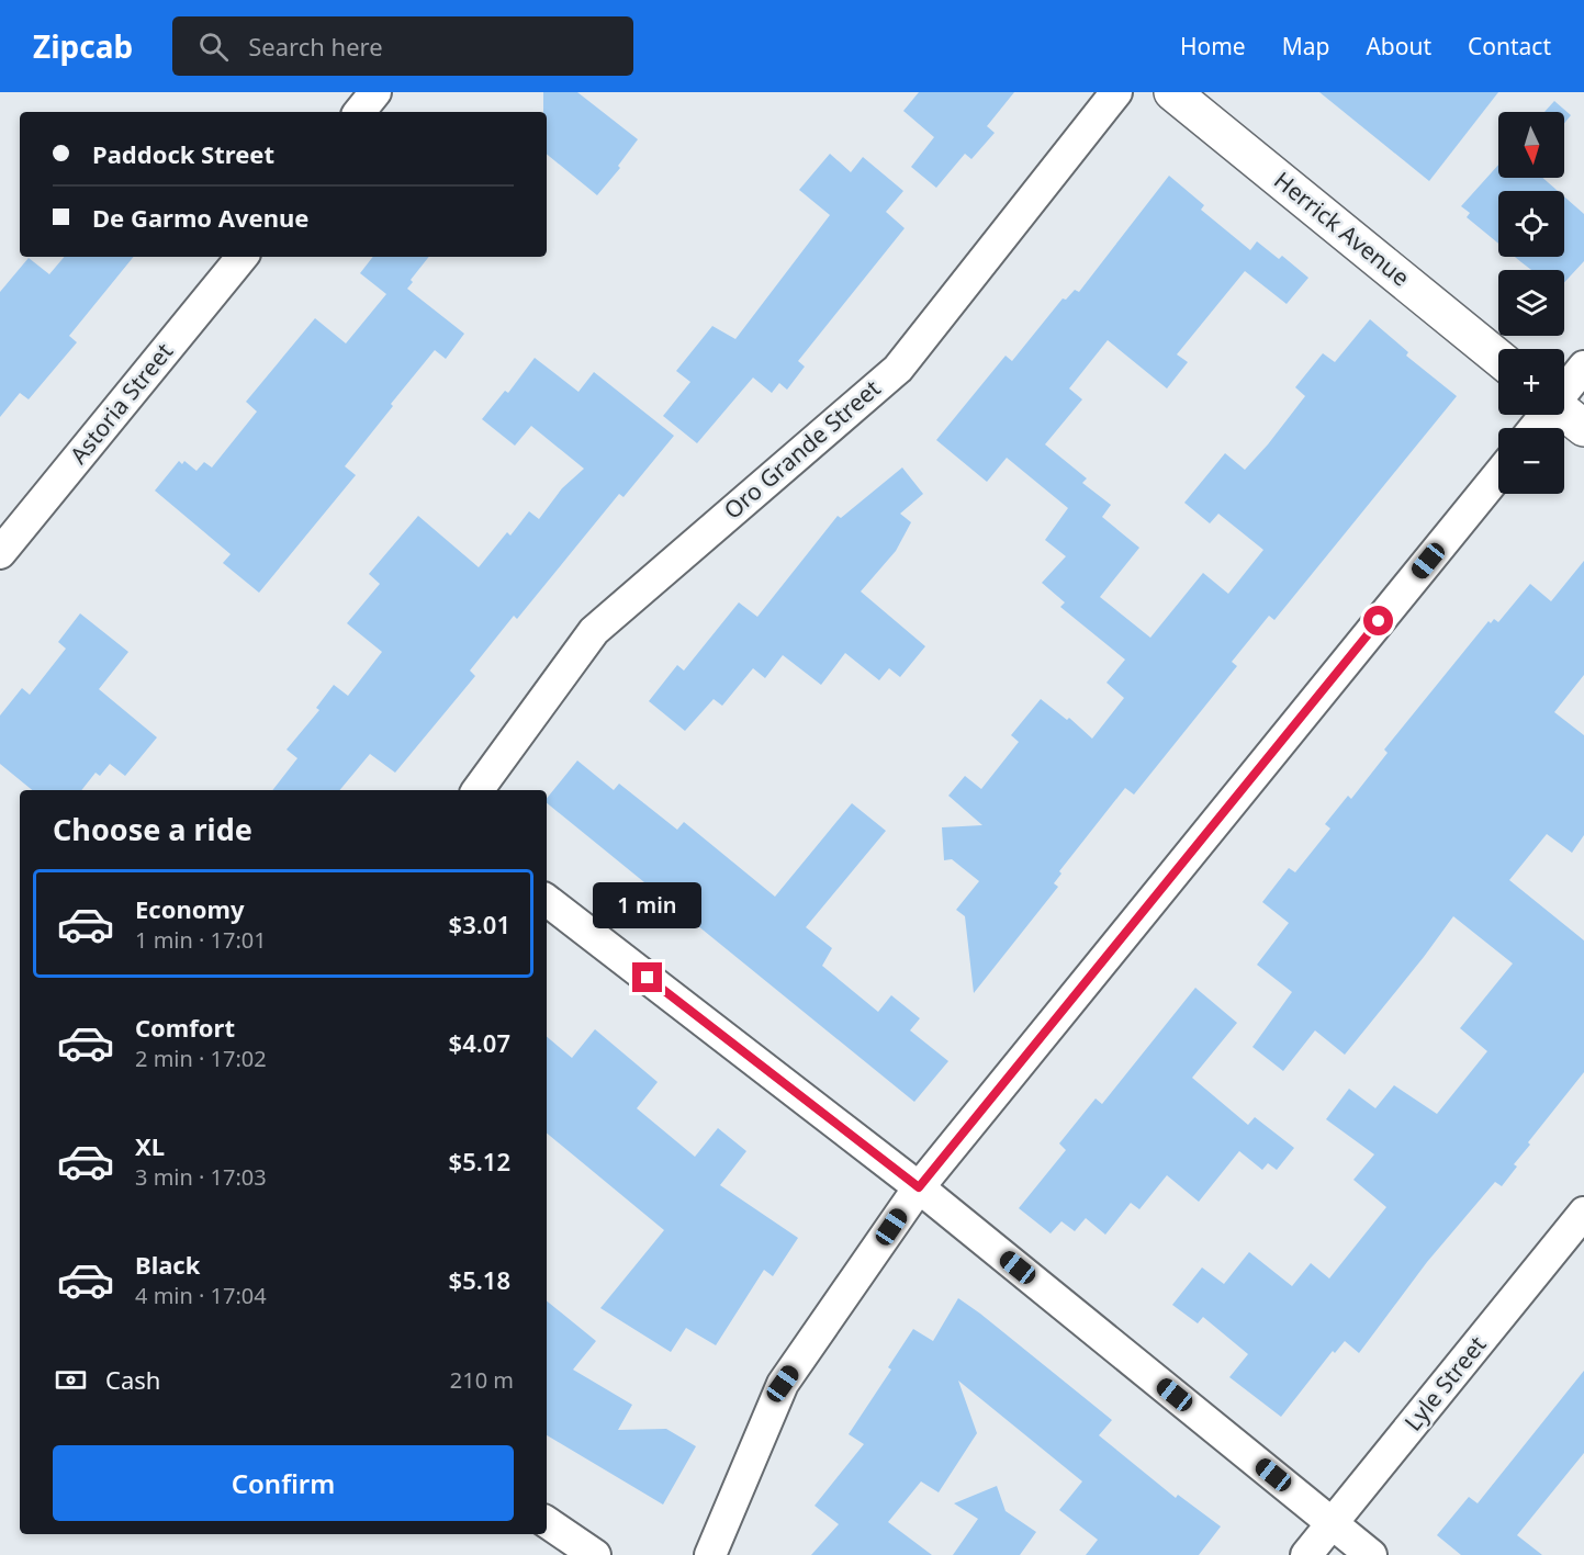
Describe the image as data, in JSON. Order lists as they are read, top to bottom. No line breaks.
{"streets":{"street":["Herrick Avenue","Astoria Street","Oro Grande Street","Lyle Street"]},"north":"bottom","page":{"header":"Zipcab","search":"Search here","nav":["Home","Map","About","Contact"],"map_buttons":["+","−"],"banner":["Paddock Street","De Garmo Avenue"],"heading":"Choose a ride","list":[{"name":"Economy","note":"1 min · 17:01","value":"$3.01"},{"name":"Comfort","note":"2 min · 17:02","value":"$4.07"},{"name":"XL","note":"3 min · 17:03","value":"$5.12"},{"name":"Black","note":"4 min · 17:04","value":"$5.18"}],"bubble":"1 min","pay":["Cash","210 m"],"buttons":"Confirm"}}
